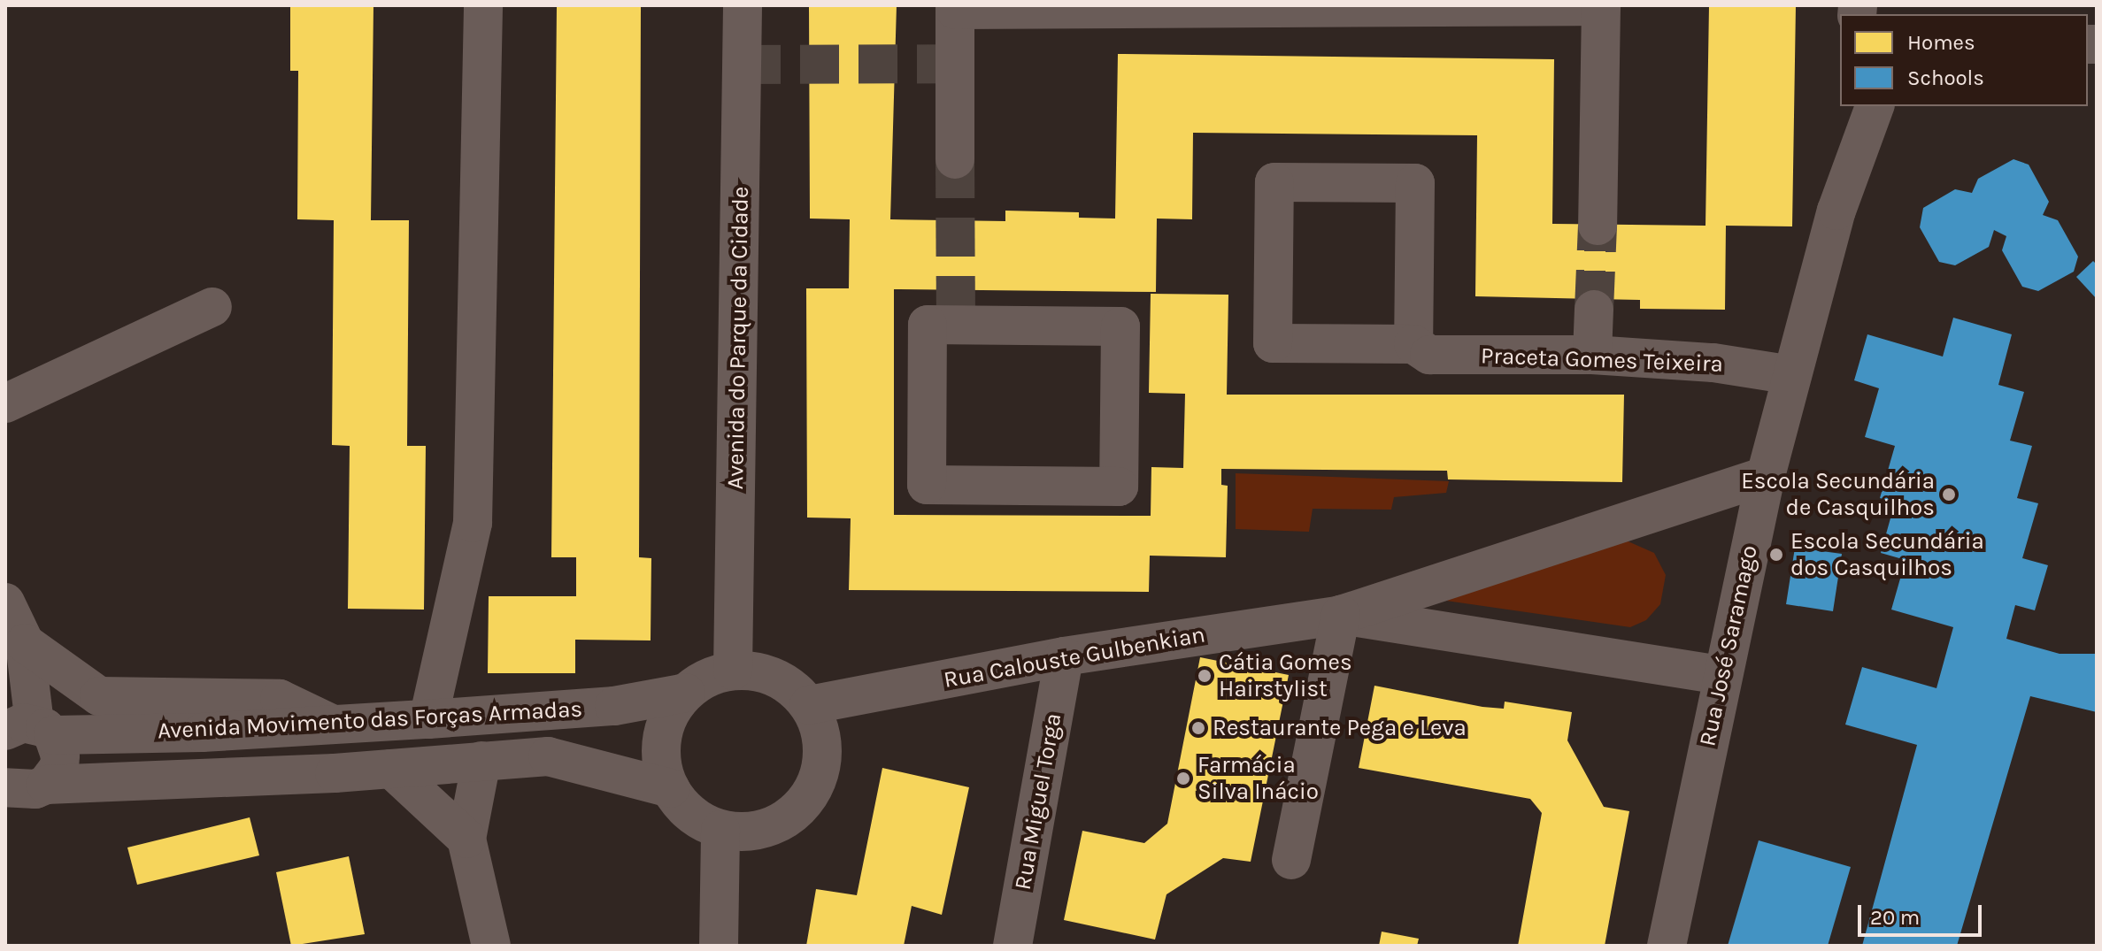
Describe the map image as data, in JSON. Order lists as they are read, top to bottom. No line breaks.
{"streets":{"street":["Avenida do Parque da Cidade","Praceta Gomes Teixeira","Rua José Saramago","Rua Calouste Gulbenkian","Avenida Movimento das Forças Armadas","Rua Miguel Torga"]},"crossings":[["Avenida do Parque da Cidade","Rua Calouste Gulbenkian"],["Avenida do Parque da Cidade","Avenida Movimento das Forças Armadas"],["Praceta Gomes Teixeira","Rua José Saramago"],["Rua José Saramago","Rua Calouste Gulbenkian"],["Rua Calouste Gulbenkian","Avenida Movimento das Forças Armadas"],["Rua Calouste Gulbenkian","Rua Miguel Torga"]],"places":["Escola Secundária de Casquilhos","Escola Secundária dos Casquilhos","Cátia Gomes Hairstylist","Restaurante Pega e Leva","Farmácia Silva Inácio"],"legend":["Homes","Schools"],"scale_bar":"20 m"}
